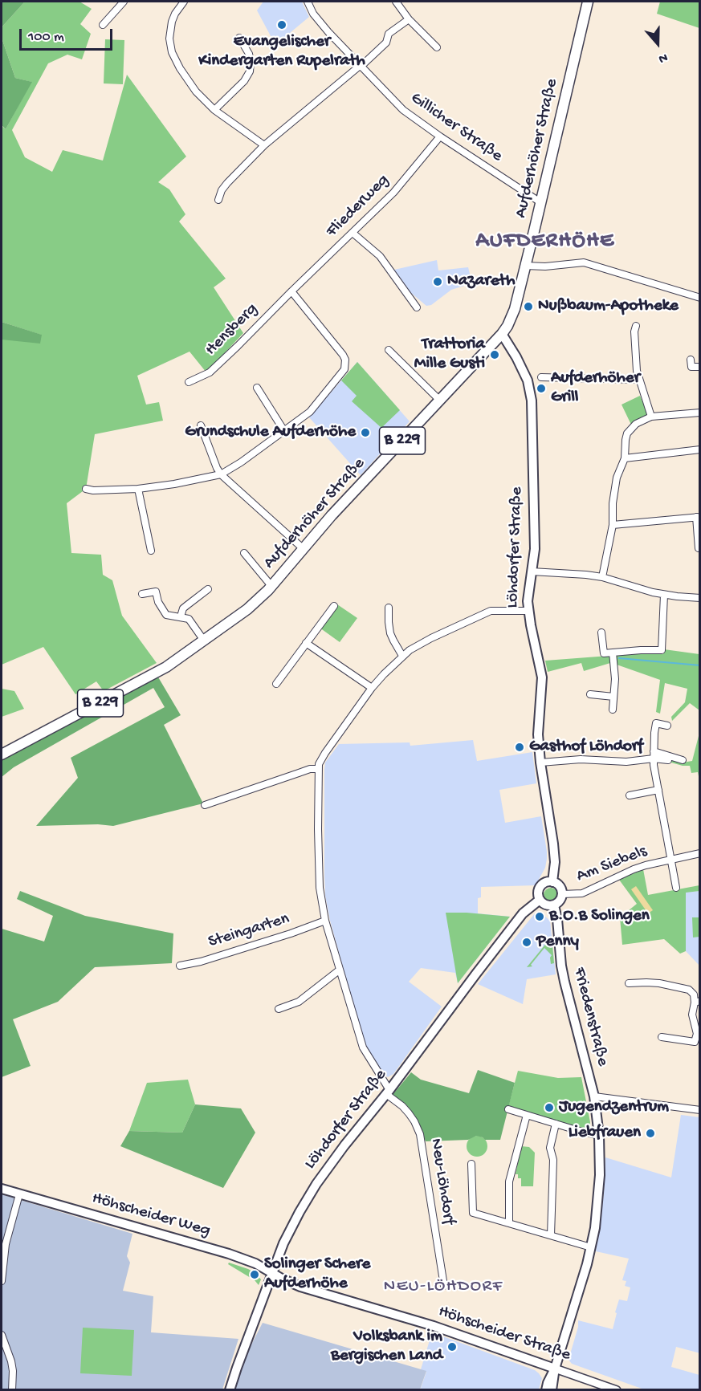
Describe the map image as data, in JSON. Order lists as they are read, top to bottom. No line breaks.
{"streets":{"main road":["Aufderhöher Straße","B 229","Löhdorfer Straße","Friedenstraße","Höhscheider Weg","Höhscheider Straße"],"street":["Gillicher Straße","Fliederweg","Hensberg","Am Siebels","Steingarten","Neu-Löhdorf"]},"crossings":[["Gillicher Straße","Aufderhöher Straße"],["Gillicher Straße","Fliederweg"],["Aufderhöher Straße","Löhdorfer Straße"],["Fliederweg","Hensberg"],["Löhdorfer Straße","Am Siebels"],["Löhdorfer Straße","Friedenstraße"],["Löhdorfer Straße","Neu-Löhdorf"],["Löhdorfer Straße","Höhscheider Weg"],["Löhdorfer Straße","Höhscheider Straße"],["Am Siebels","Friedenstraße"],["Steingarten","Neu-Löhdorf"],["Friedenstraße","Höhscheider Straße"],["Höhscheider Weg","Höhscheider Straße"]],"districts":["AUFDERHÖHE","NEU-LÖHDORF"],"places":["Evangelischer Kindergarten Rupelrath","Nazareth","Nußbaum-Apotheke","Trattoria Mille Gusti","Aufderhöher Grill","Grundschule Aufderhöhe","Gasthof Löhdorf","B.O.B Solingen","Penny","Jugendzentrum","Liebfrauen","Solinger Schere Aufderhöhe","Volksbank im Bergischen Land"],"scale_bar":"100 m","north":"bottom"}
